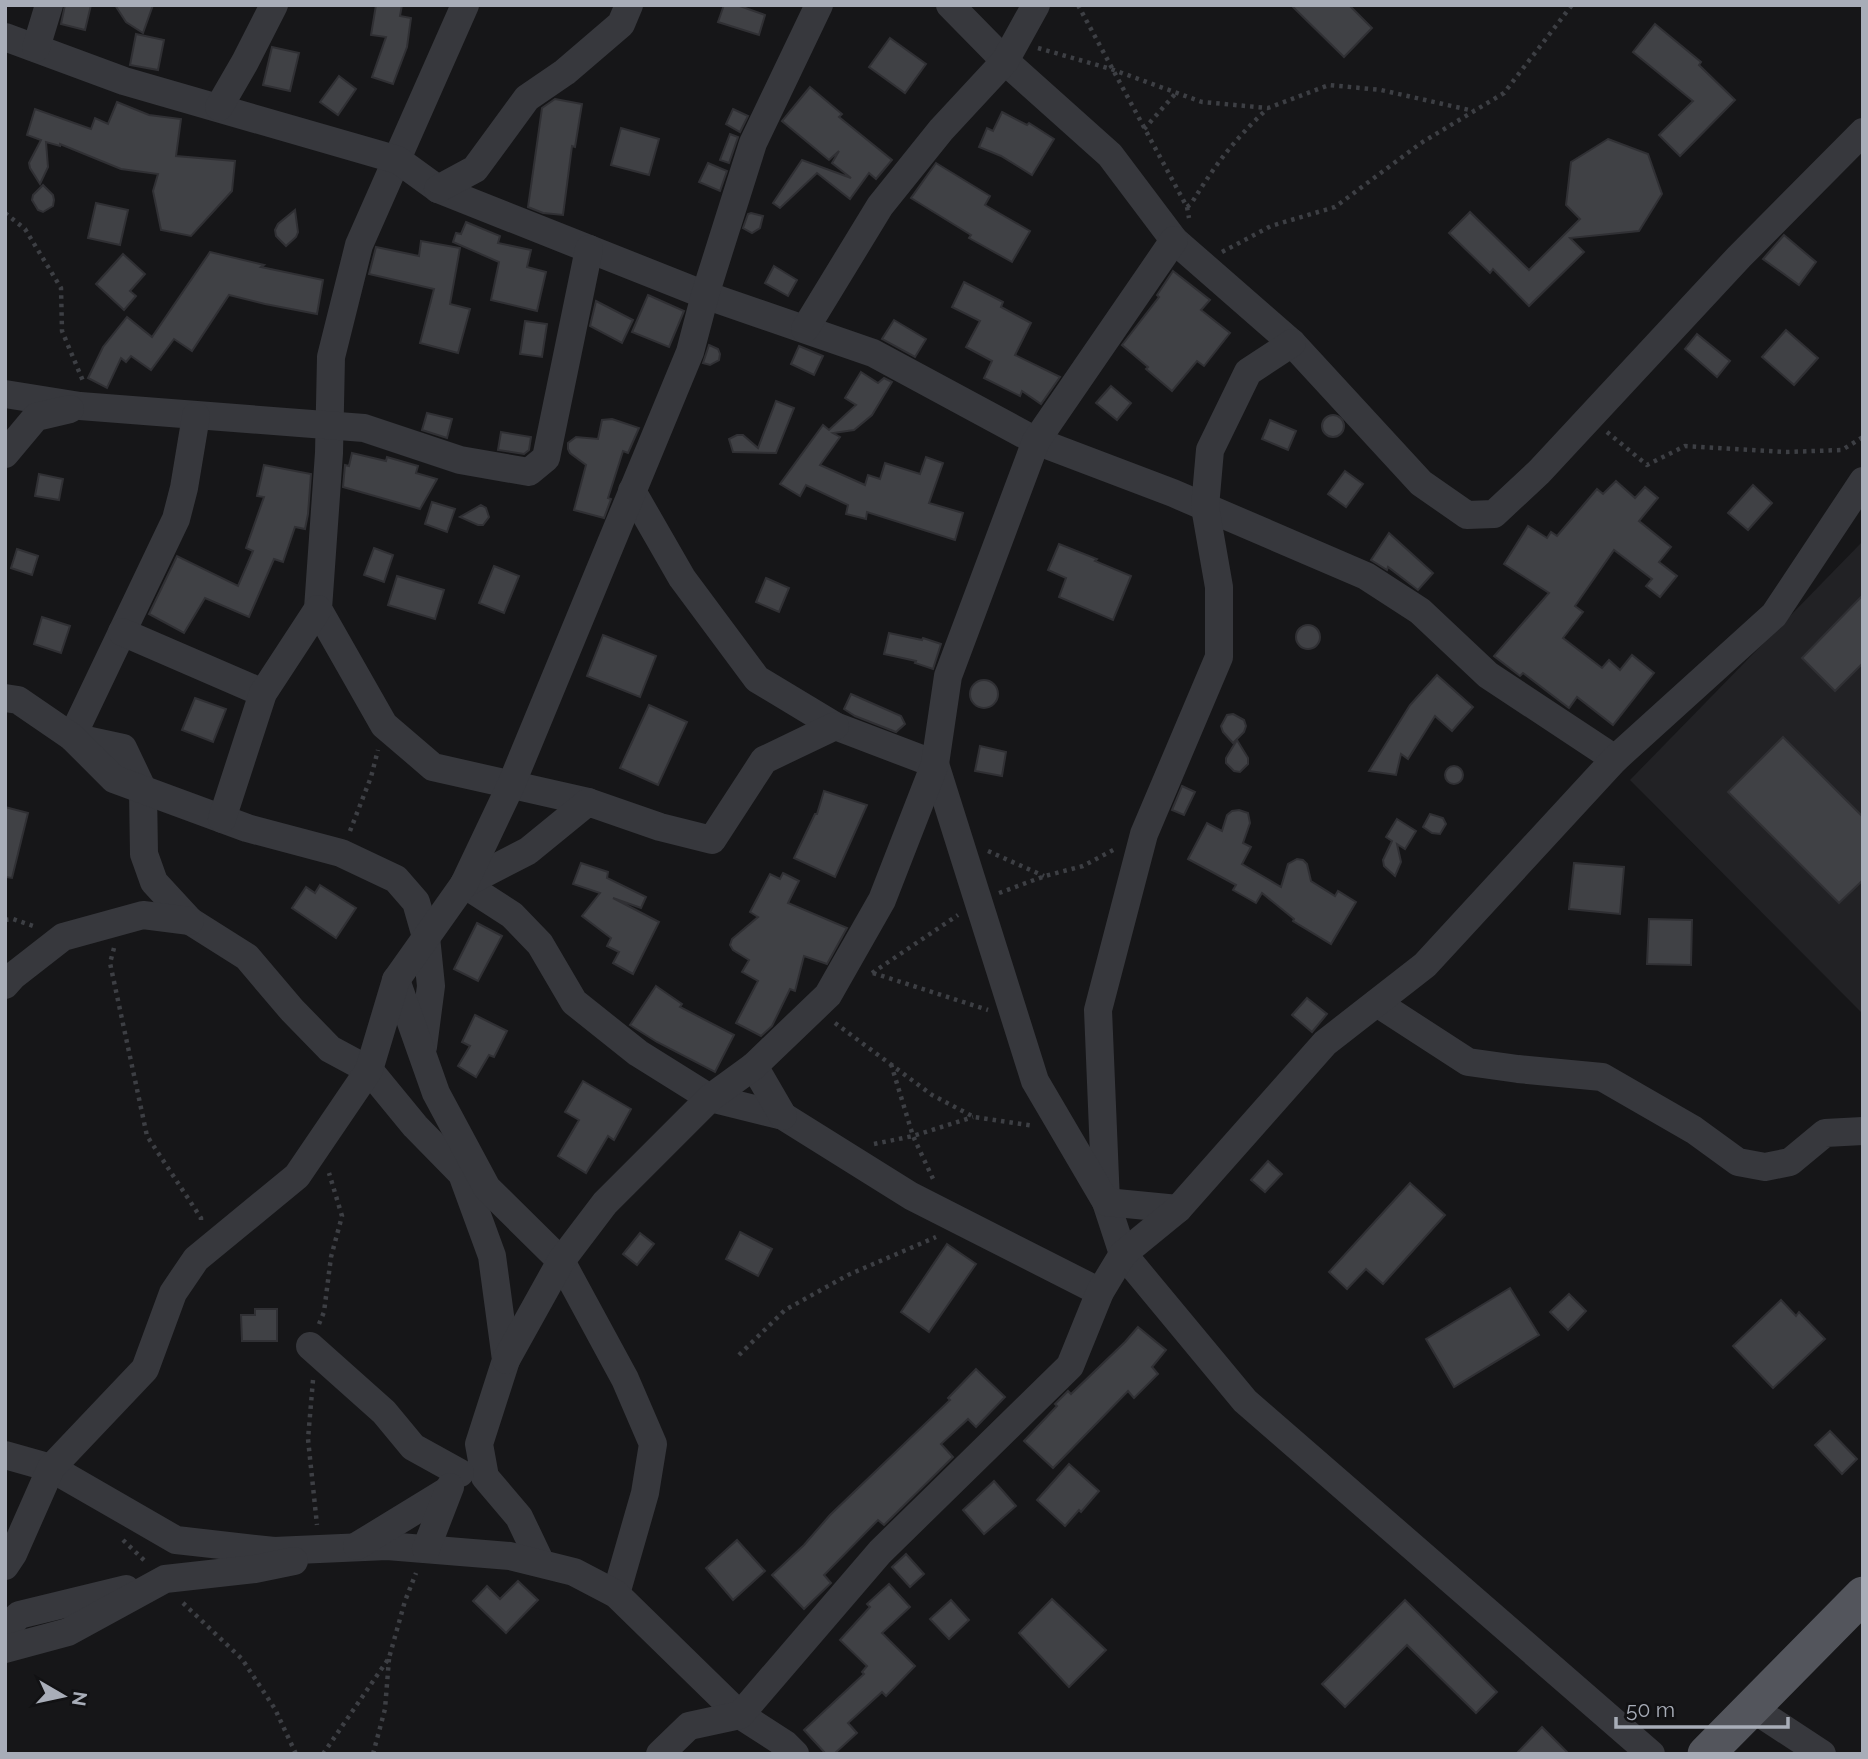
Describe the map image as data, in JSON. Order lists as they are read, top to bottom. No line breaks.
{"scale_bar":"50 m","north":"right"}
